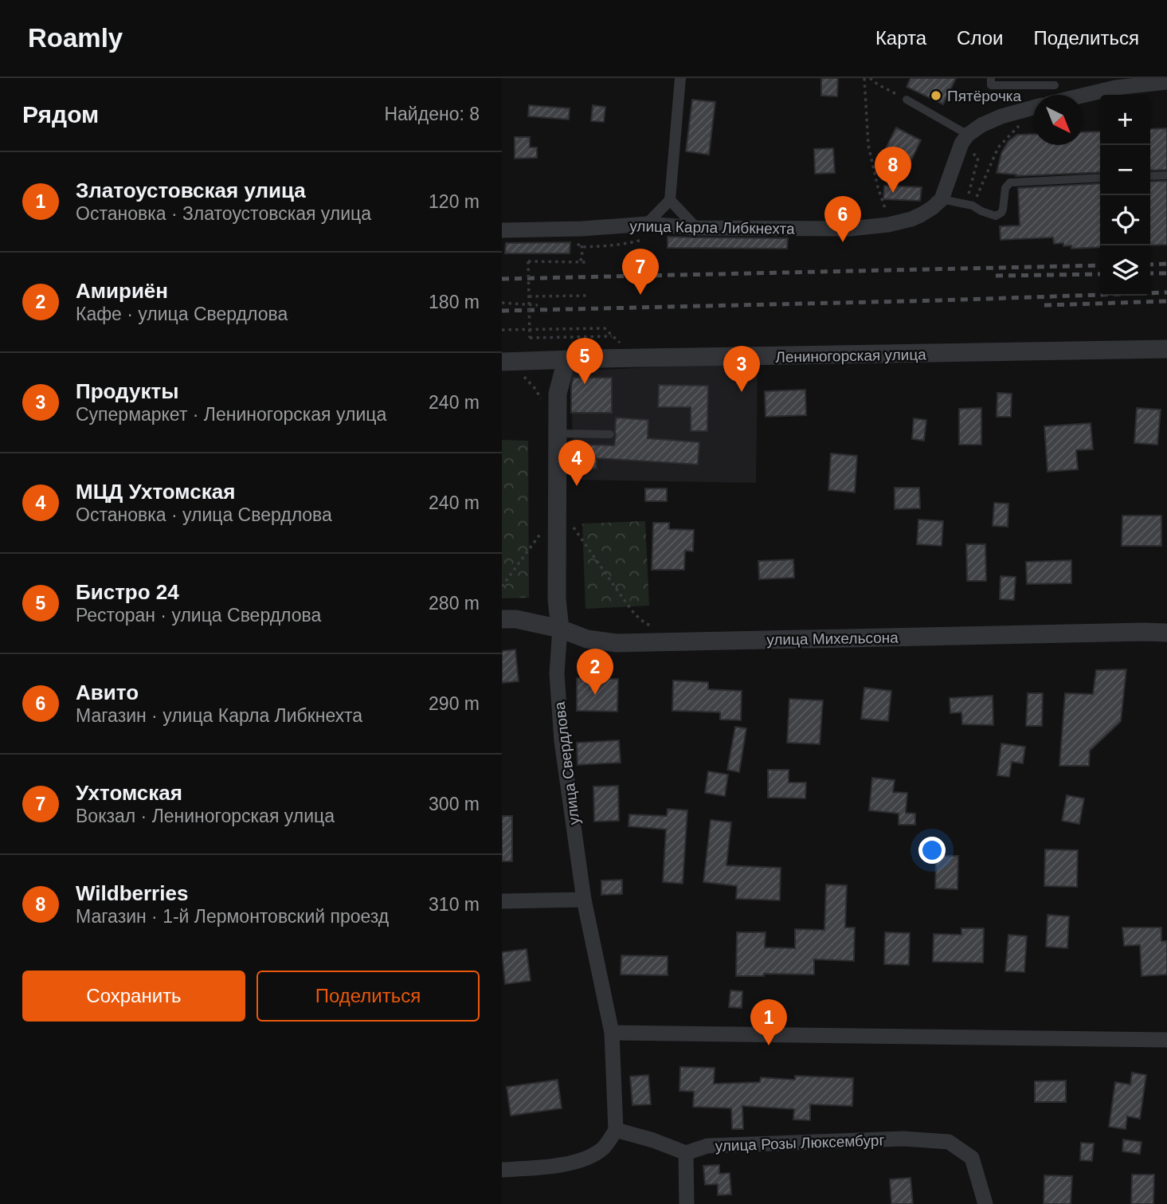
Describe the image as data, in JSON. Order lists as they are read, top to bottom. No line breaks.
{"streets":{"street":["улица Карла Либкнехта","Лениногорская улица","улица Михельсона","улица Свердлова","улица Розы Люксембург"]},"crossings":[["Лениногорская улица","улица Свердлова"],["улица Михельсона","улица Свердлова"]],"places":["Пятёрочка"],"north":"bottom right","page":{"header":"Roamly","nav":["Карта","Слои","Поделиться"],"heading":["Рядом","Найдено: 8"],"map_buttons":["+","−"],"pins":["8","6","7","5","3","4","2","1"],"list":[{"mark":"1","name":"Златоустовская улица","note":"Остановка · Златоустовская улица","value":"120 m"},{"mark":"2","name":"Амириён","note":"Кафе · улица Свердлова","value":"180 m"},{"mark":"3","name":"Продукты","note":"Супермаркет · Лениногорская улица","value":"240 m"},{"mark":"4","name":"МЦД Ухтомская","note":"Остановка · улица Свердлова","value":"240 m"},{"mark":"5","name":"Бистро 24","note":"Ресторан · улица Свердлова","value":"280 m"},{"mark":"6","name":"Авито","note":"Магазин · улица Карла Либкнехта","value":"290 m"},{"mark":"7","name":"Ухтомская","note":"Вокзал · Лениногорская улица","value":"300 m"},{"mark":"8","name":"Wildberries","note":"Магазин · 1-й Лермонтовский проезд","value":"310 m"}],"buttons":["Сохранить","Поделиться"]}}
